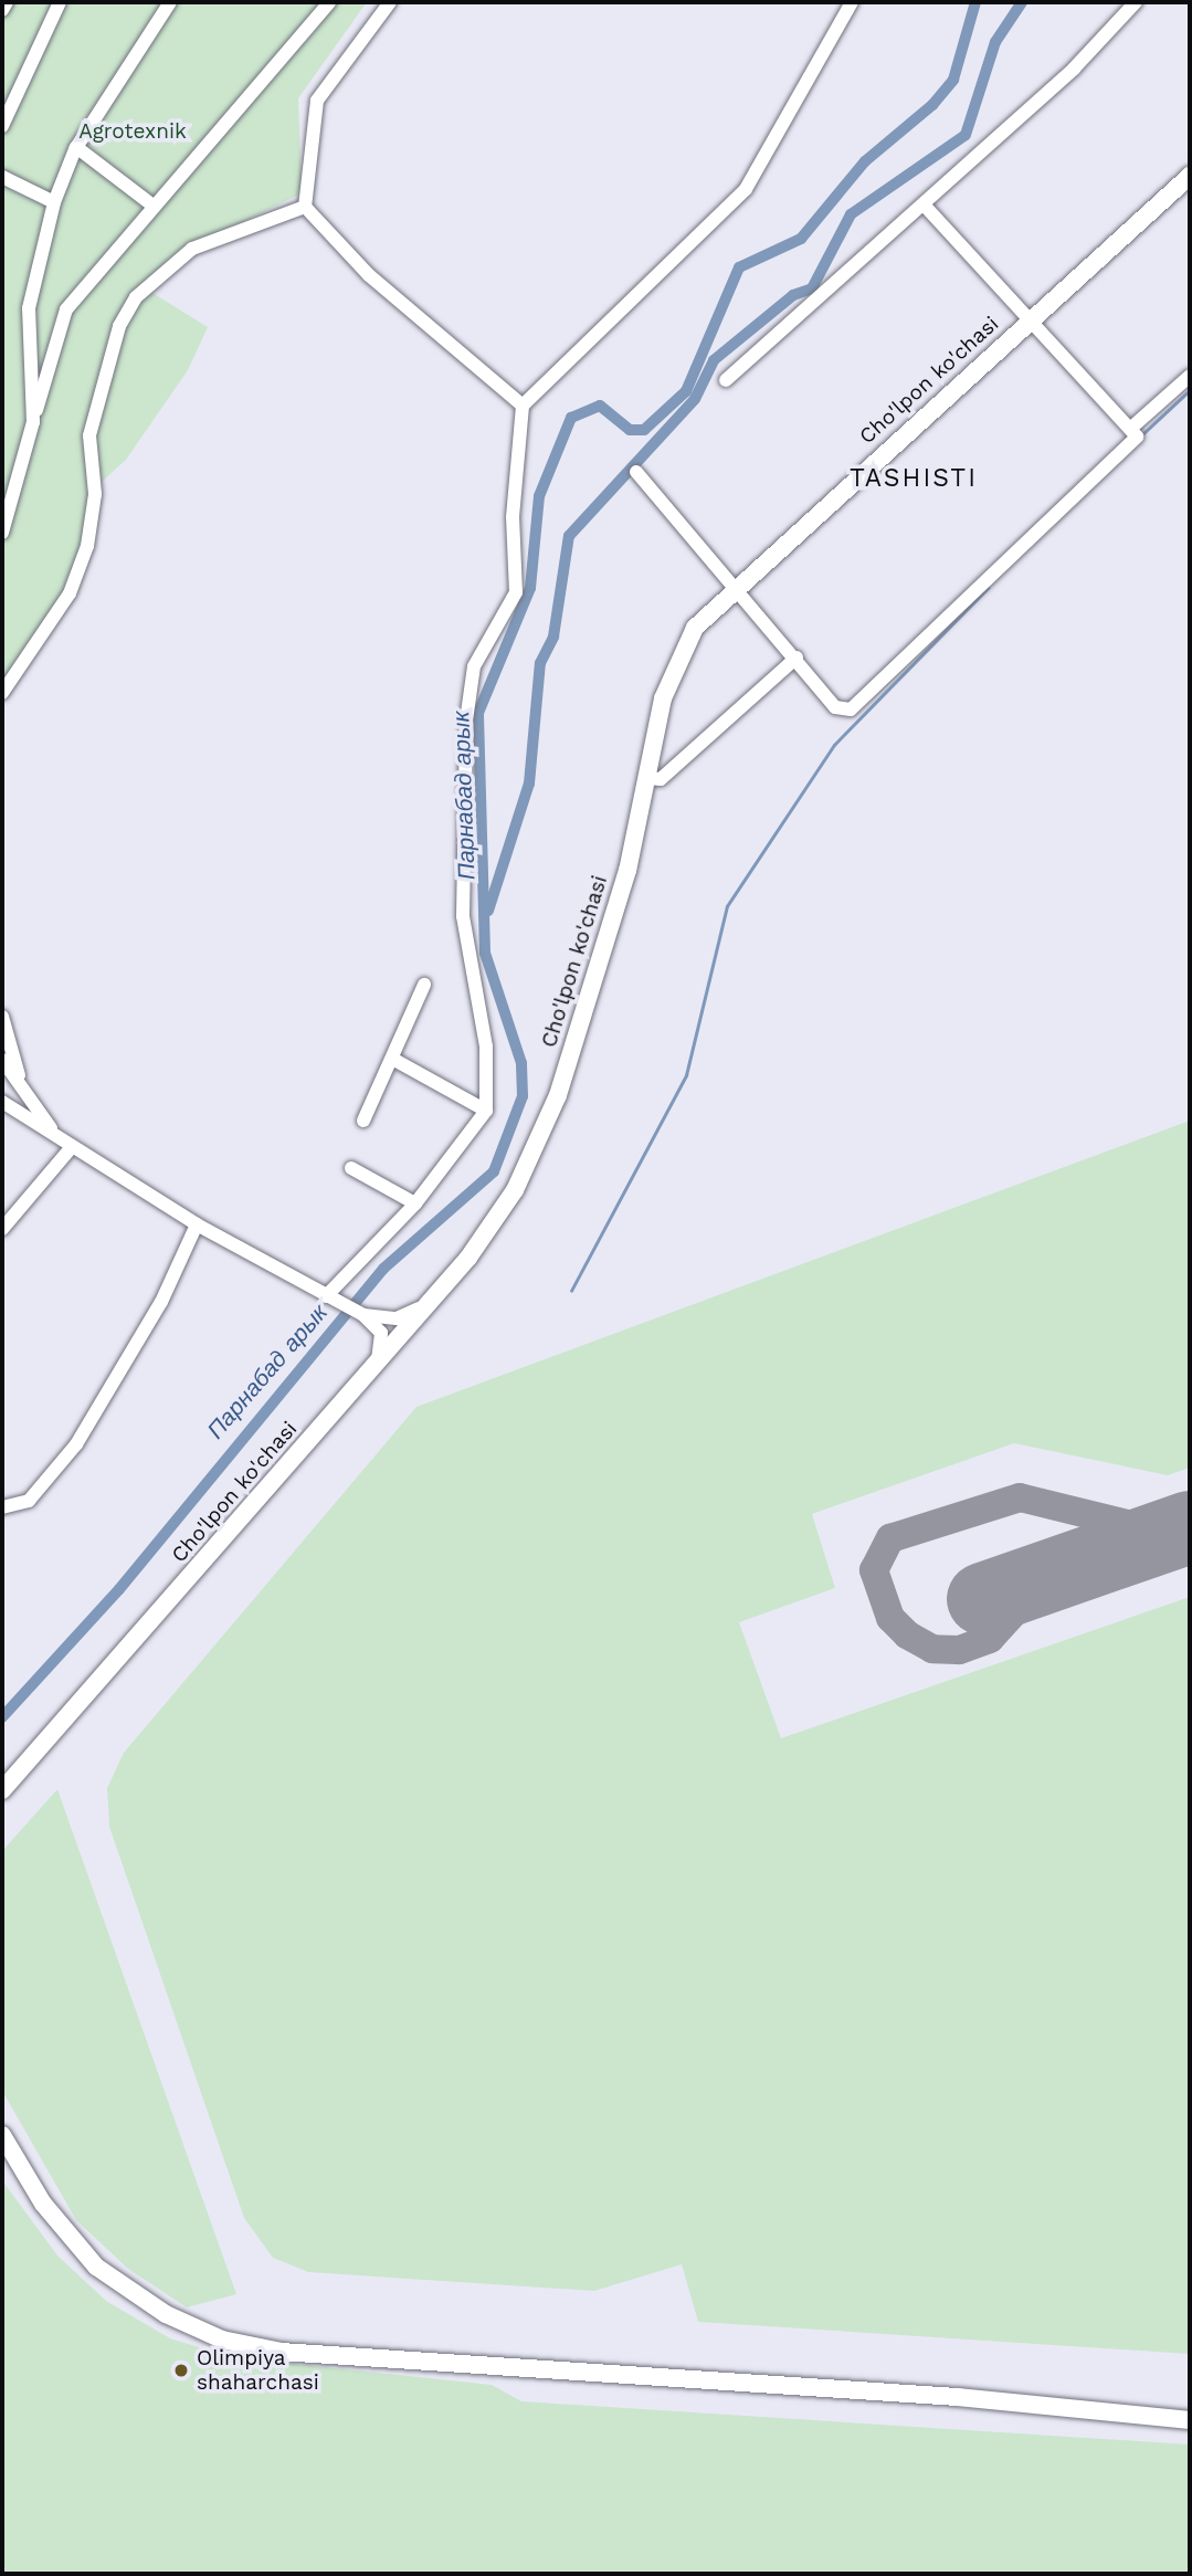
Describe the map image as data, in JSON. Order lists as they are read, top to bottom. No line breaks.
{"streets":{"main road":["Cho'lpon ko'chasi"]},"districts":["TASHISTI"],"water":["Парнабад арык"],"parks":["Agrotexnik"],"places":["Olimpiya shaharchasi"]}
